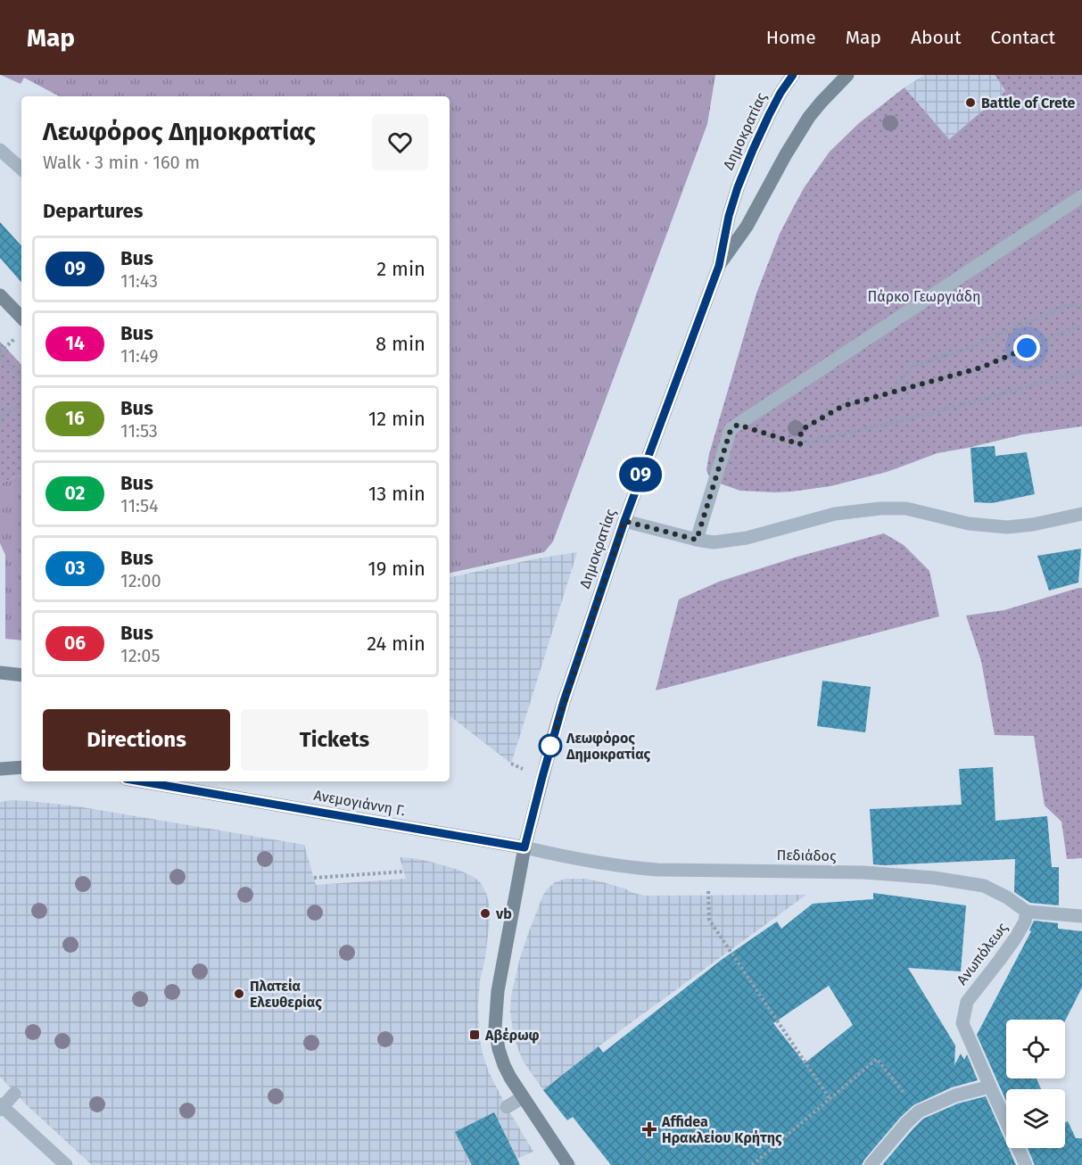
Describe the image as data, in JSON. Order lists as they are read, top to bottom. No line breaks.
{"streets":{"main road":["Δημοκρατίας","Ανεμογιάννη Γ."],"street":["Πεδιάδος","Ανωπόλεως"]},"crossings":[["Δημοκρατίας","Ανεμογιάννη Γ."],["Δημοκρατίας","Πεδιάδος"],["Ανεμογιάννη Γ.","Πεδιάδος"],["Πεδιάδος","Ανωπόλεως"]],"parks":["Πάρκο Γεωργιάδη"],"places":{"other":["Battle of Crete","Λεωφόρος Δημοκρατίας","vb","Πλατεία Ελευθερίας"],"transit":["Αβέρωφ"],"health":["Affidea Ηρακλείου Κρήτης"]},"lines":["bus line 09"],"page":{"header":"Map","nav":["Home","Map","About","Contact"],"on_map":"09","heading":[["Λεωφόρος Δημοκρατίας","Walk · 3 min · 160 m"],"Departures"],"list":[{"mark":"09","name":"Bus","note":"11:43","value":"2 min"},{"mark":"14","name":"Bus","note":"11:49","value":"8 min"},{"mark":"16","name":"Bus","note":"11:53","value":"12 min"},{"mark":"02","name":"Bus","note":"11:54","value":"13 min"},{"mark":"03","name":"Bus","note":"12:00","value":"19 min"},{"mark":"06","name":"Bus","note":"12:05","value":"24 min"}],"buttons":["Directions","Tickets"]}}
